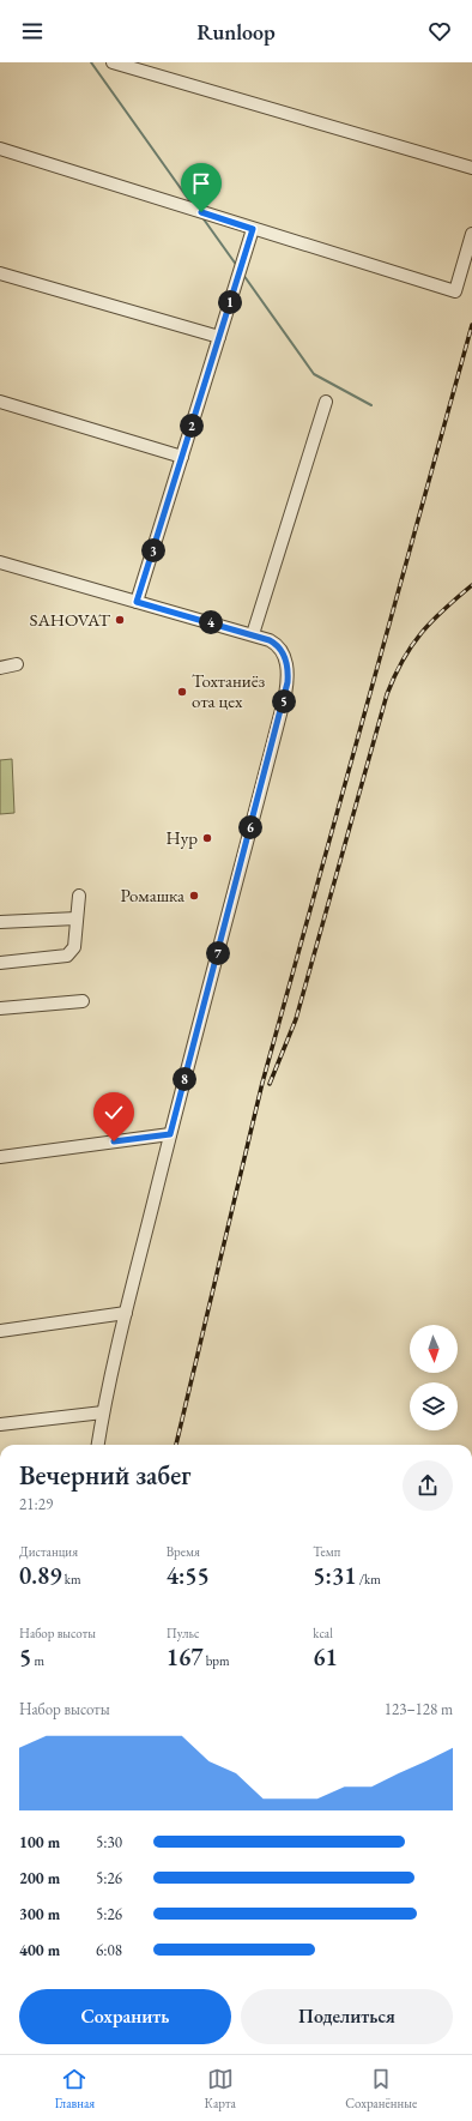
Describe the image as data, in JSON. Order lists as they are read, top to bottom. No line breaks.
{"places":["SAHOVAT","Тохтаниёз ота цех","Нур","Ромашка"],"north":"bottom","page":{"header":"Runloop","pins":["1","2","3","4","5","6","7","8"],"heading":["Вечерний забег","21:29"],"stats":[["Дистанция","0.89 km"],["Время","4:55"],["Темп","5:31 /km"],["Набор высоты","5 m"],["Пульс","167 bpm"],["kcal","61"]],"chart":["Набор высоты","123–128 m"],"list":[{"name":"100 m","note":"5:30"},{"name":"200 m","note":"5:26"},{"name":"300 m","note":"5:26"},{"name":"400 m","note":"6:08"}],"buttons":["Сохранить","Поделиться"],"tabs":["Главная","Карта","Сохранённые"]}}
